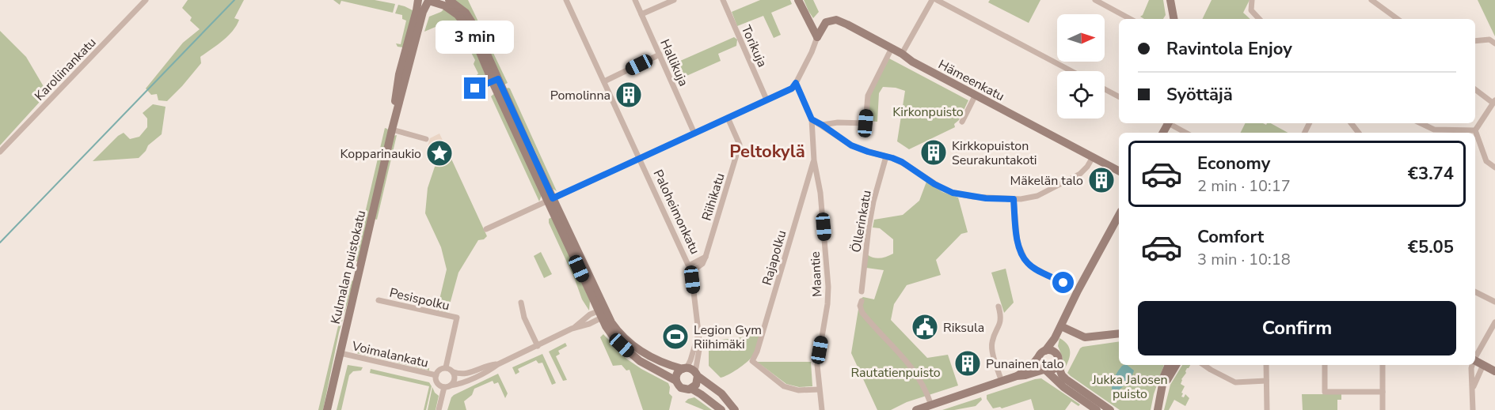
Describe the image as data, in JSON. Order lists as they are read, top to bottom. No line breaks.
{"streets":{"street":["Torikuja","Hallikuja","Karoliinankatu","Hämeenkatu","Riihikatu","Paloheimonkatu","Öllerinkatu","Rajapolku","Kulmalan puistokatu","Maantie","Pesispolku","Voimalankatu"]},"crossings":[["Riihikatu","Paloheimonkatu"],["Rajapolku","Maantie"],["Kulmalan puistokatu","Voimalankatu"],["Pesispolku","Voimalankatu"]],"districts":["Peltokylä"],"parks":["Kirkonpuisto","Rautatienpuisto","Jukka Jalosen puisto"],"places":{"building":["Pomolinna","Kirkkopuiston Seurakuntakoti","Mäkelän talo","Punainen talo"],"place":["Kopparinaukio"],"public building":["Riksula"],"sports":["Legion Gym Riihimäki"]},"north":"right","page":{"banner":["Ravintola Enjoy","Syöttäjä"],"bubble":"3 min","list":[{"name":"Economy","note":"2 min · 10:17","value":"€3.74"},{"name":"Comfort","note":"3 min · 10:18","value":"€5.05"}],"buttons":"Confirm"}}
